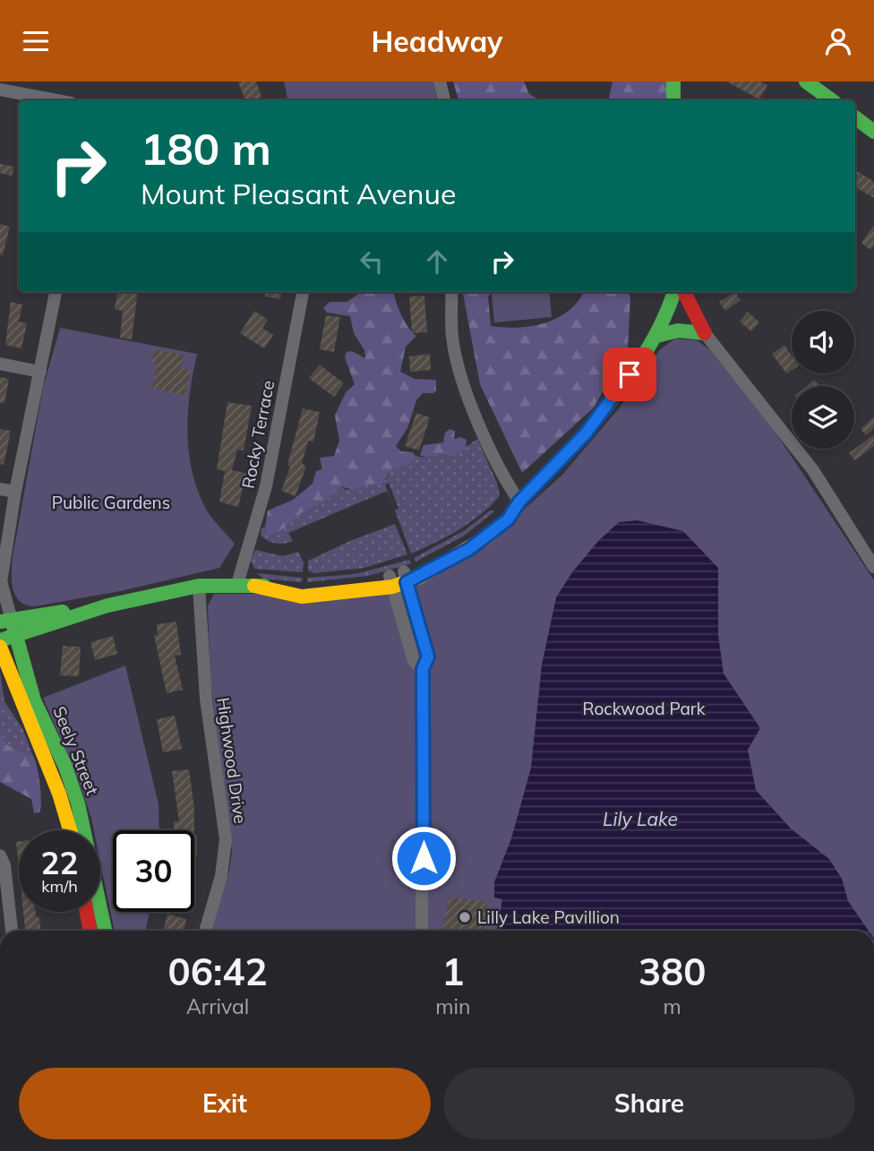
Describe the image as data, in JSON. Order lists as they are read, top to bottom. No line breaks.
{"streets":{"street":["Rocky Terrace","Seely Street","Highwood Drive"]},"water":["Lily Lake"],"parks":["Public Gardens","Rockwood Park"],"places":["Lilly Lake Pavillion"],"page":{"header":"Headway","turn":["180 m","Mount Pleasant Avenue"],"speed":"22 km/h","limit":"30","eta":["06:42","Arrival","1","min","380","m"],"buttons":["Exit","Share"]}}
